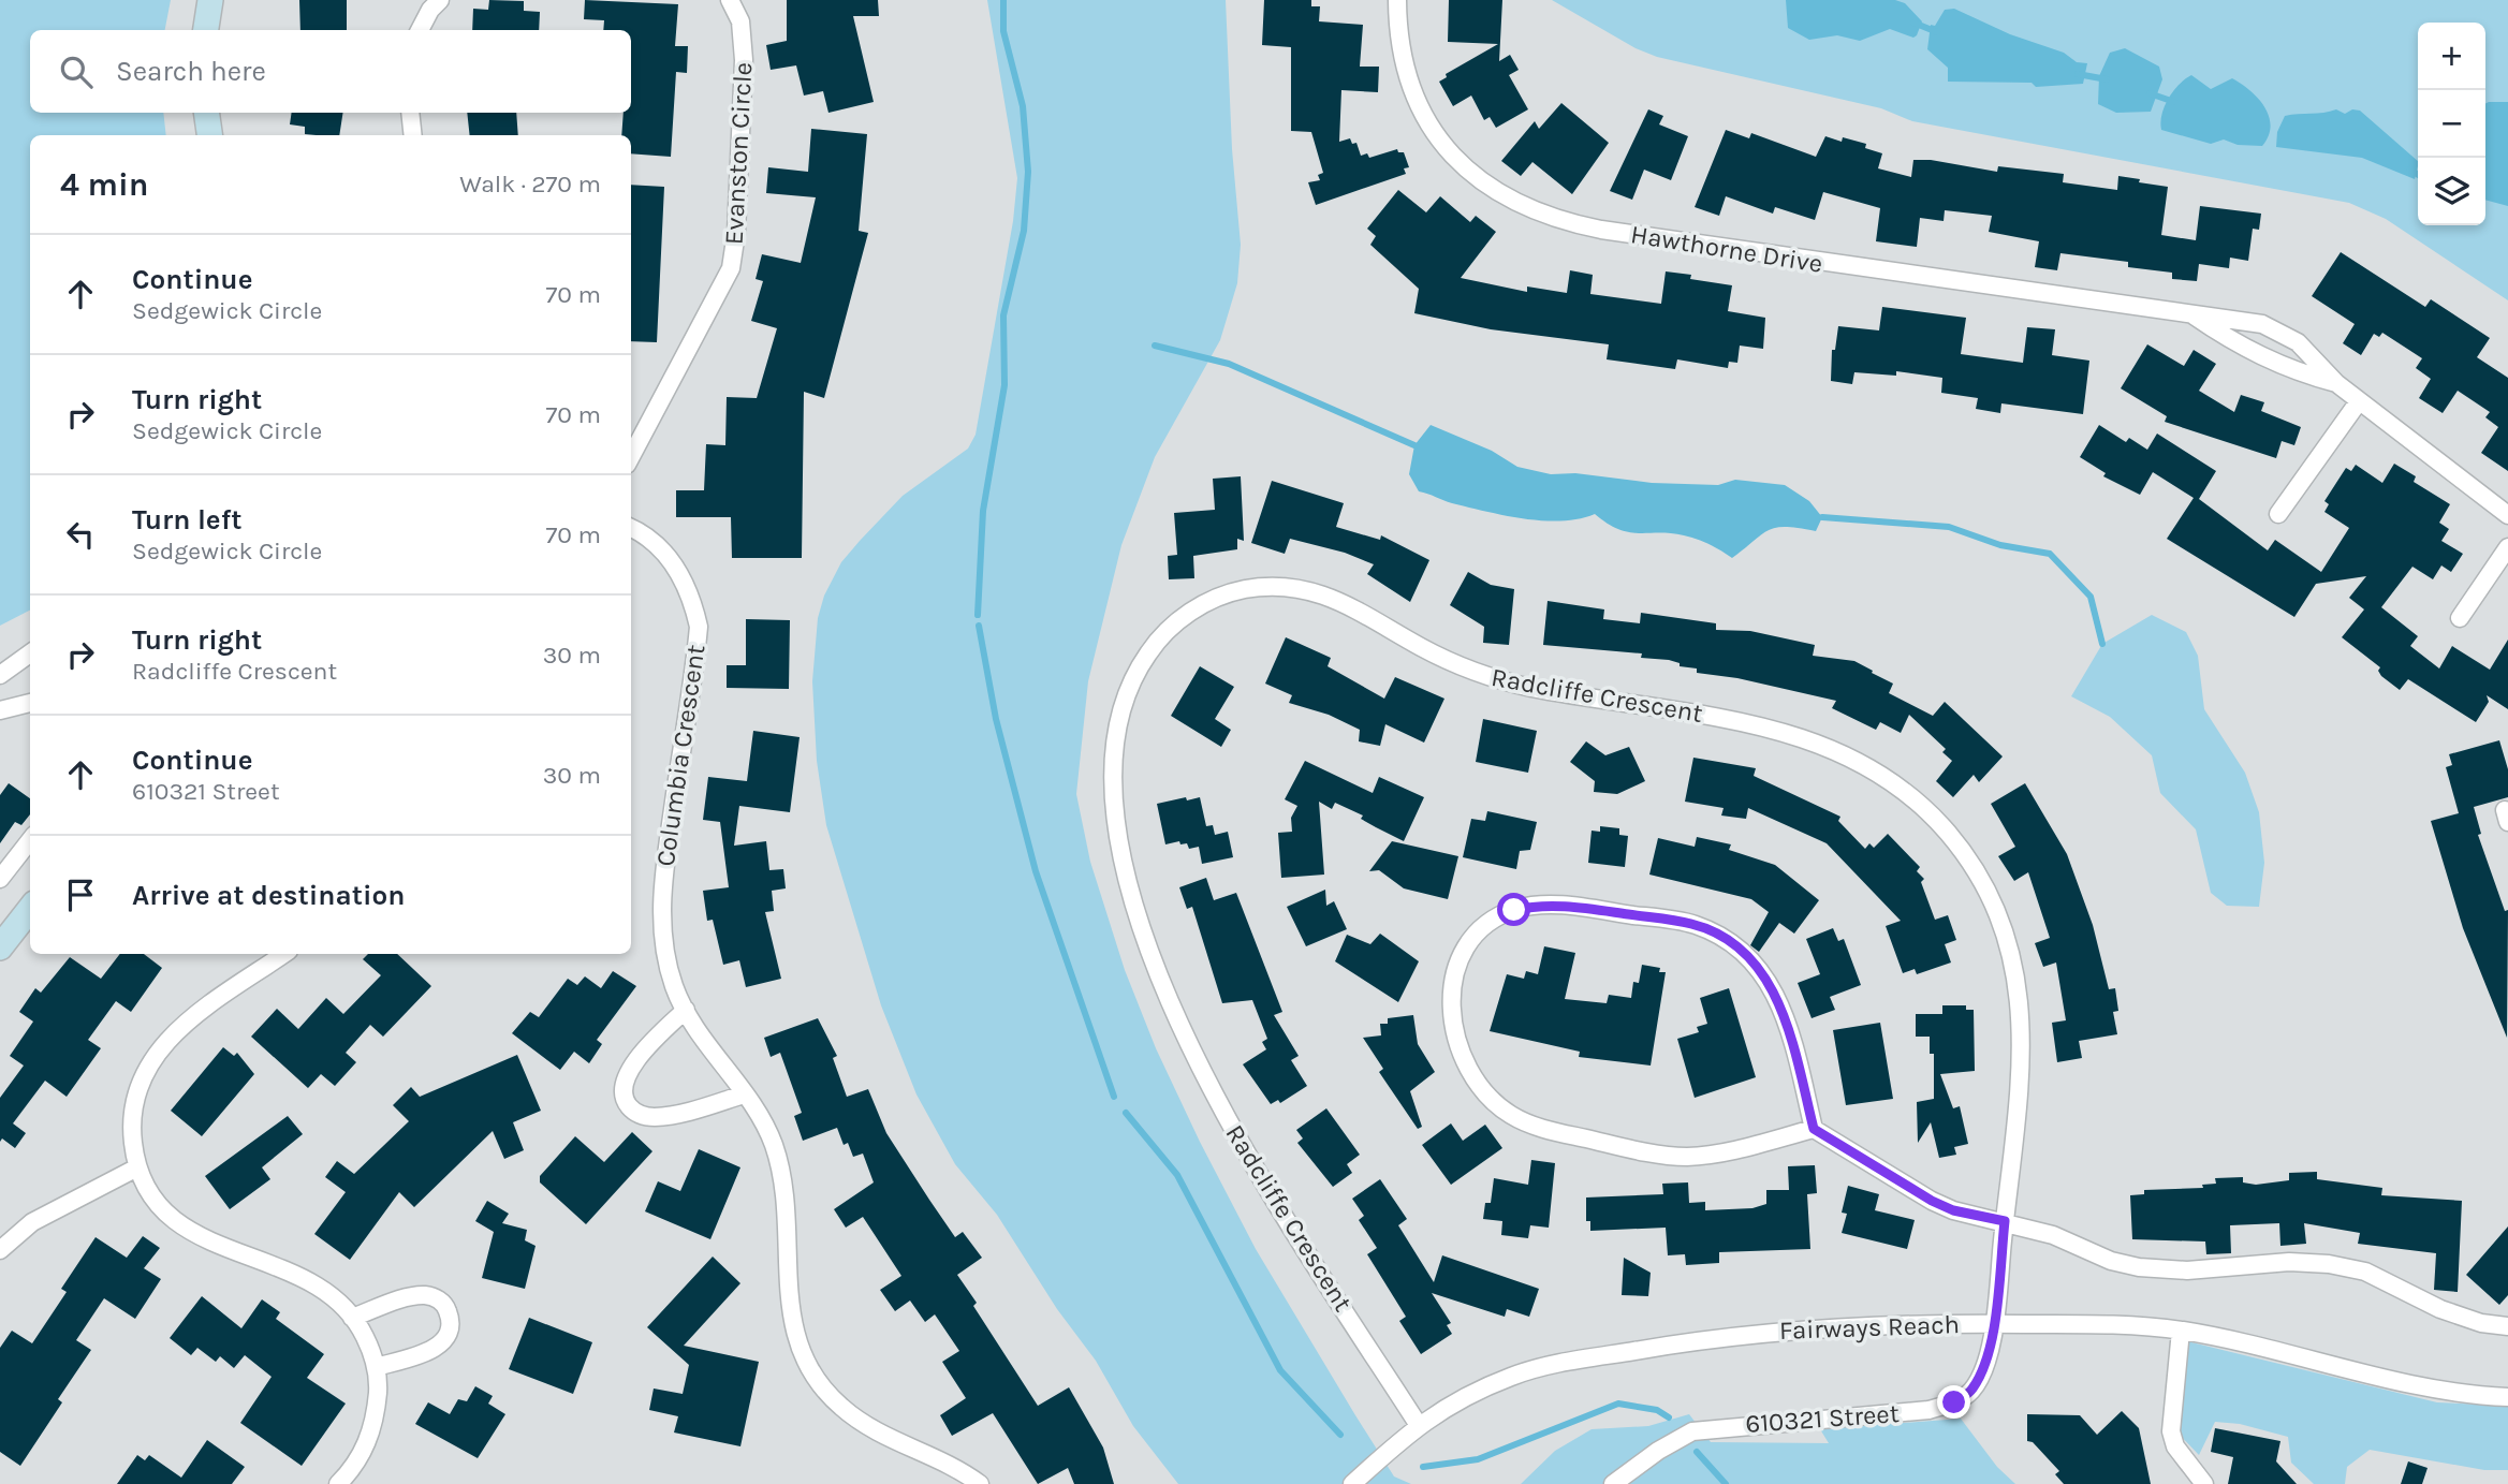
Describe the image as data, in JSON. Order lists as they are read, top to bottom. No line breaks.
{"streets":{"street":["Evanston Circle","Hawthorne Drive","Radcliffe Crescent","Columbia Crescent","Fairways Reach","610321 Street"]},"crossings":[["Radcliffe Crescent","Fairways Reach"],["Radcliffe Crescent","610321 Street"],["Fairways Reach","610321 Street"]],"page":{"map_buttons":["+","−"],"search":"Search here","heading":["4 min","Walk · 270 m"],"list":[["Continue","Sedgewick Circle","70 m"],["Turn right","Sedgewick Circle","70 m"],["Turn left","Sedgewick Circle","70 m"],["Turn right","Radcliffe Crescent","30 m"],["Continue","610321 Street","30 m"],"Arrive at destination"]}}
